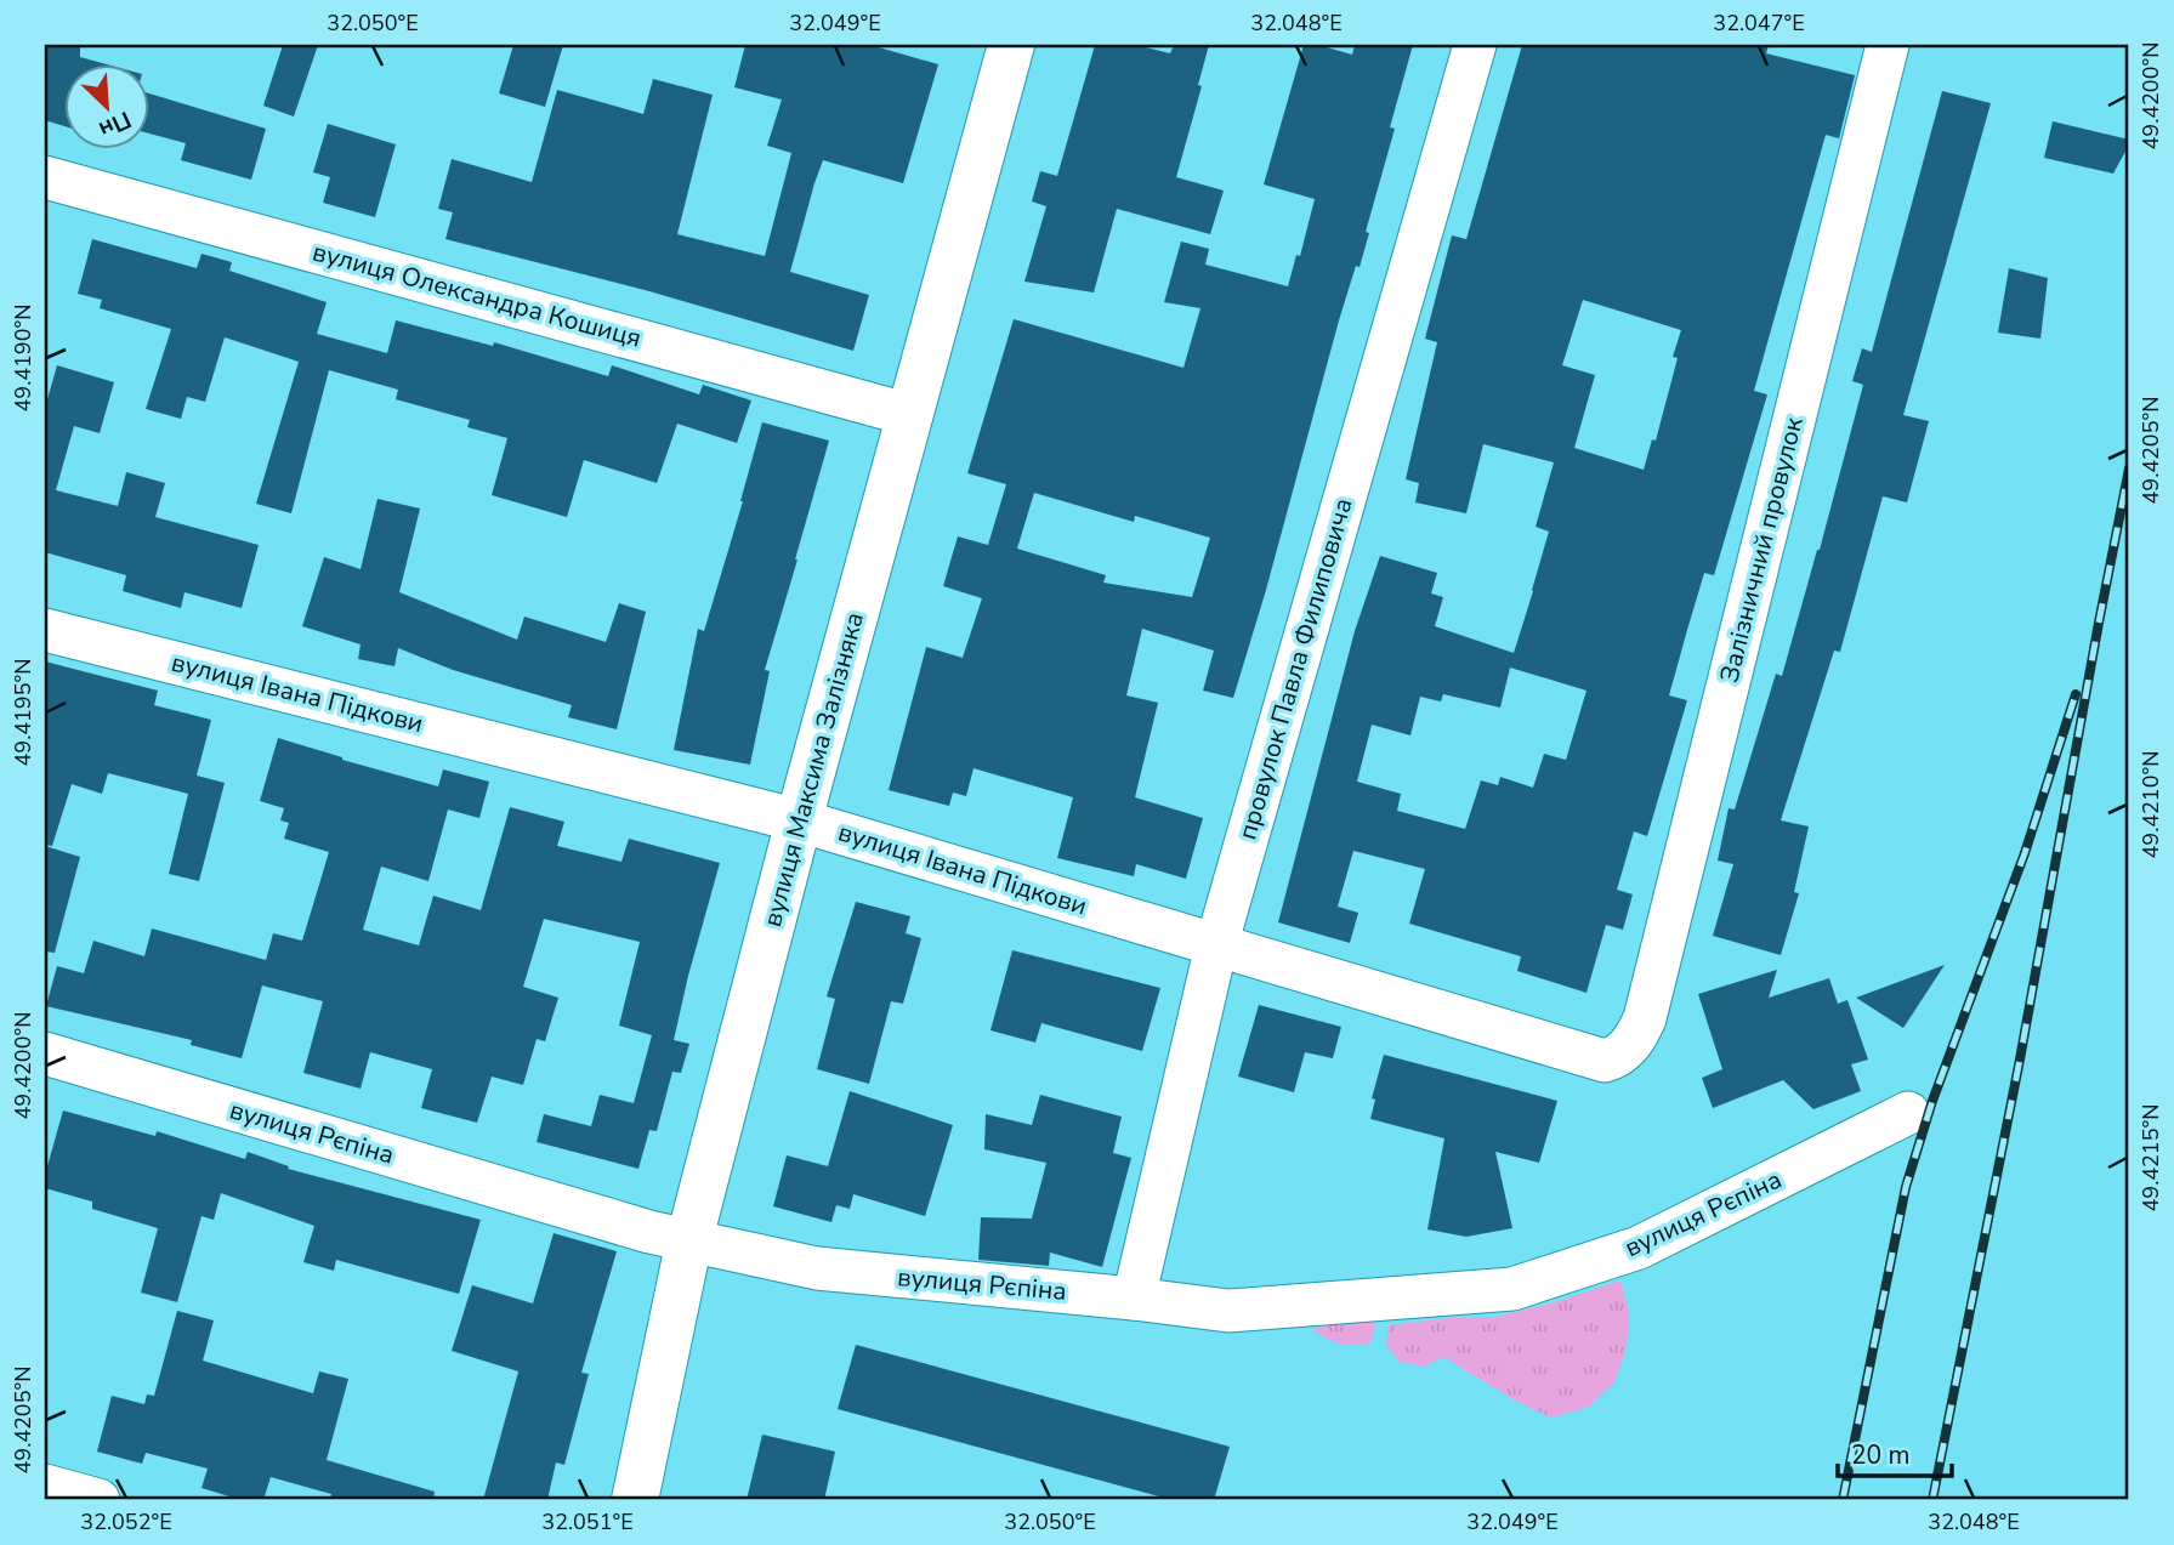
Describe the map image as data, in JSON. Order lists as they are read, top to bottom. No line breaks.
{"streets":{"main road":["вулиця Максима Залізняка"],"street":["вулиця Олександра Кошиця","Залізничний провулок","провулок Павла Филиповича","вулиця Івана Підкови","вулиця Рєпіна"]},"crossings":[["вулиця Олександра Кошиця","вулиця Максима Залізняка"],["Залізничний провулок","вулиця Івана Підкови"],["провулок Павла Филиповича","вулиця Івана Підкови"],["провулок Павла Филиповича","вулиця Рєпіна"],["вулиця Івана Підкови","вулиця Максима Залізняка"],["вулиця Максима Залізняка","вулиця Рєпіна"]],"scale_bar":"20 m","north":"bottom right","coordinates":["32.050°E","32.049°E","32.048°E","32.047°E","49.4200°N","49.4190°N","49.4205°N","49.4195°N","49.4210°N","49.4215°N","32.052°E","32.051°E"]}
